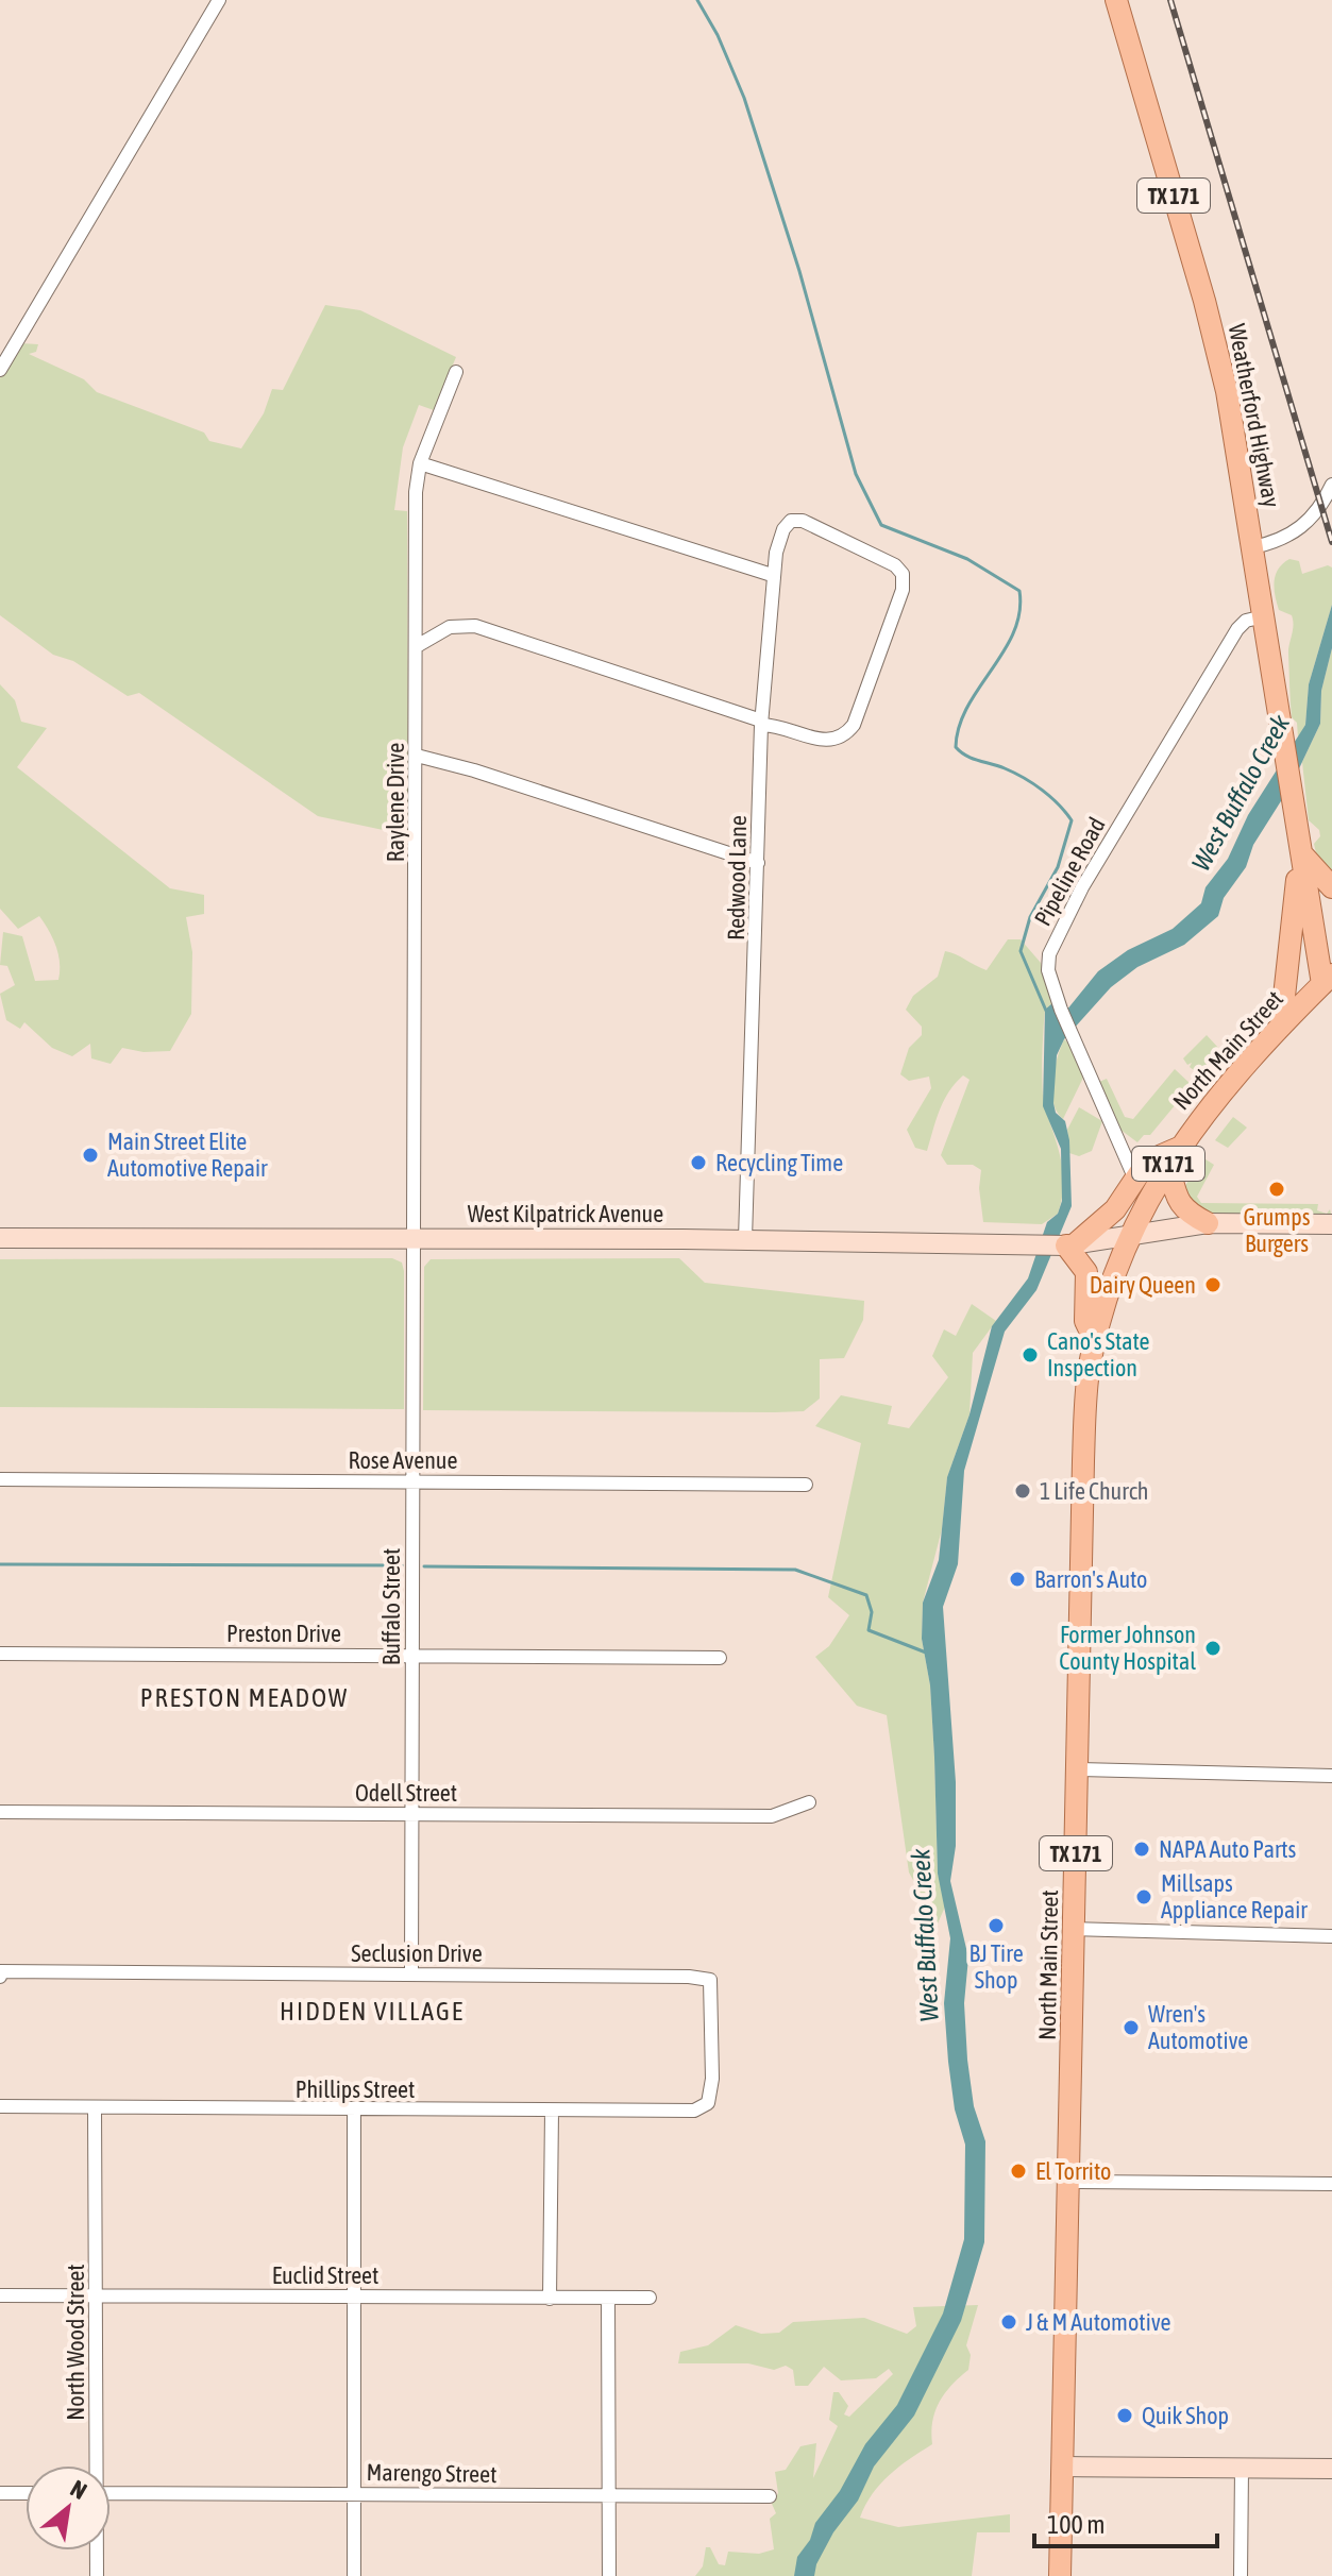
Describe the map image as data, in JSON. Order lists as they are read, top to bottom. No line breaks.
{"streets":{"main road":["TX 171","Weatherford Highway","North Main Street","West Kilpatrick Avenue"],"street":["Raylene Drive","Pipeline Road","Redwood Lane","Rose Avenue","Buffalo Street","Preston Drive","Odell Street","Seclusion Drive","Phillips Street","Euclid Street","North Wood Street","Marengo Street"]},"crossings":[["TX 171","Weatherford Highway"],["TX 171","North Main Street"],["Weatherford Highway","Pipeline Road"],["Raylene Drive","West Kilpatrick Avenue"],["Raylene Drive","Buffalo Street"],["Redwood Lane","West Kilpatrick Avenue"],["North Main Street","West Kilpatrick Avenue"],["West Kilpatrick Avenue","Buffalo Street"],["Rose Avenue","Buffalo Street"],["Buffalo Street","Preston Drive"],["Buffalo Street","Odell Street"],["Buffalo Street","Seclusion Drive"],["Seclusion Drive","Phillips Street"],["Phillips Street","North Wood Street"],["Euclid Street","North Wood Street"]],"districts":["PRESTON MEADOW","HIDDEN VILLAGE"],"water":["West Buffalo Creek"],"places":["Main Street Elite Automotive Repair","Recycling Time","Grumps Burgers","Dairy Queen","Cano's State Inspection","1 Life Church","Barron's Auto","Former Johnson County Hospital","NAPA Auto Parts","Millsaps Appliance Repair","BJ Tire Shop","Wren's Automotive","El Torrito","J & M Automotive","Quik Shop"],"scale_bar":"100 m","north":"top right"}
